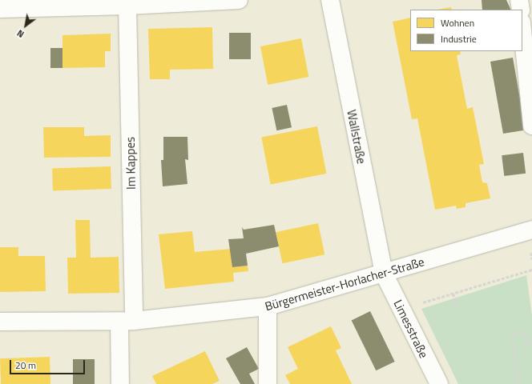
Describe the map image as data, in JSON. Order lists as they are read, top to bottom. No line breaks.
{"streets":{"street":["Wallstraße","Im Kappes","Bürgermeister-Horlacher-Straße","Limesstraße"]},"crossings":[["Wallstraße","Bürgermeister-Horlacher-Straße"],["Wallstraße","Limesstraße"],["Im Kappes","Bürgermeister-Horlacher-Straße"],["Bürgermeister-Horlacher-Straße","Limesstraße"]],"legend":["Wohnen","Industrie"],"scale_bar":"20 m","north":"bottom left"}
